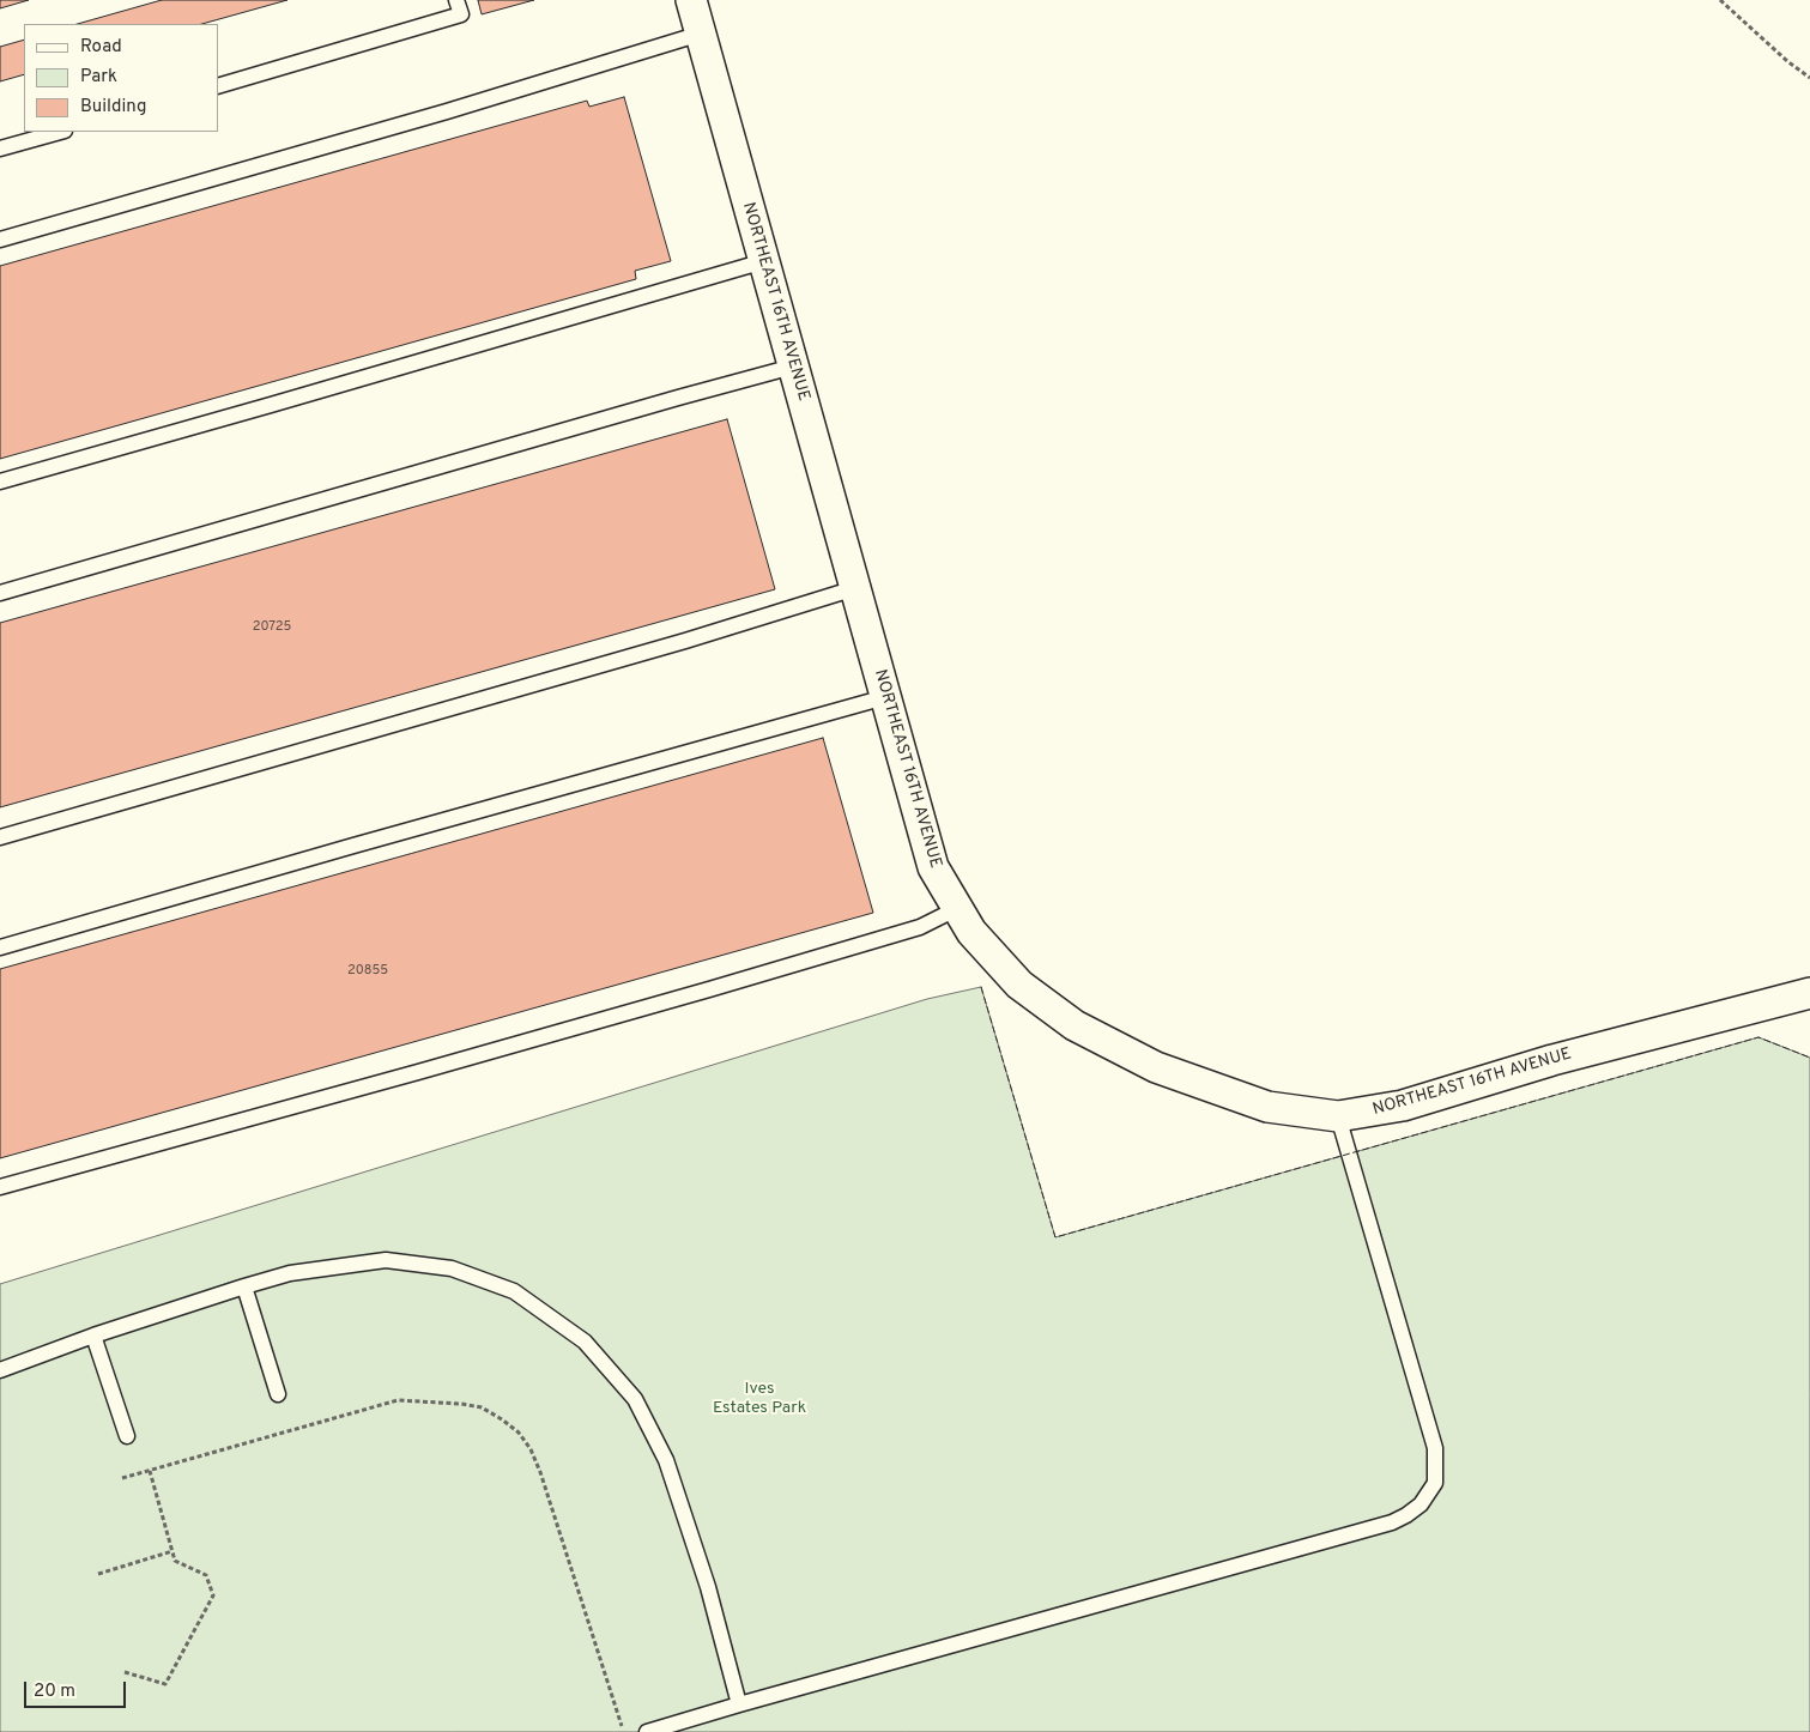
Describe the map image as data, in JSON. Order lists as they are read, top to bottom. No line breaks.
{"streets":{"street":["NORTHEAST 16TH AVENUE"]},"parks":["Ives Estates Park"],"house_numbers":["20725","20855"],"legend":["Road","Park","Building"],"scale_bar":"20 m"}
